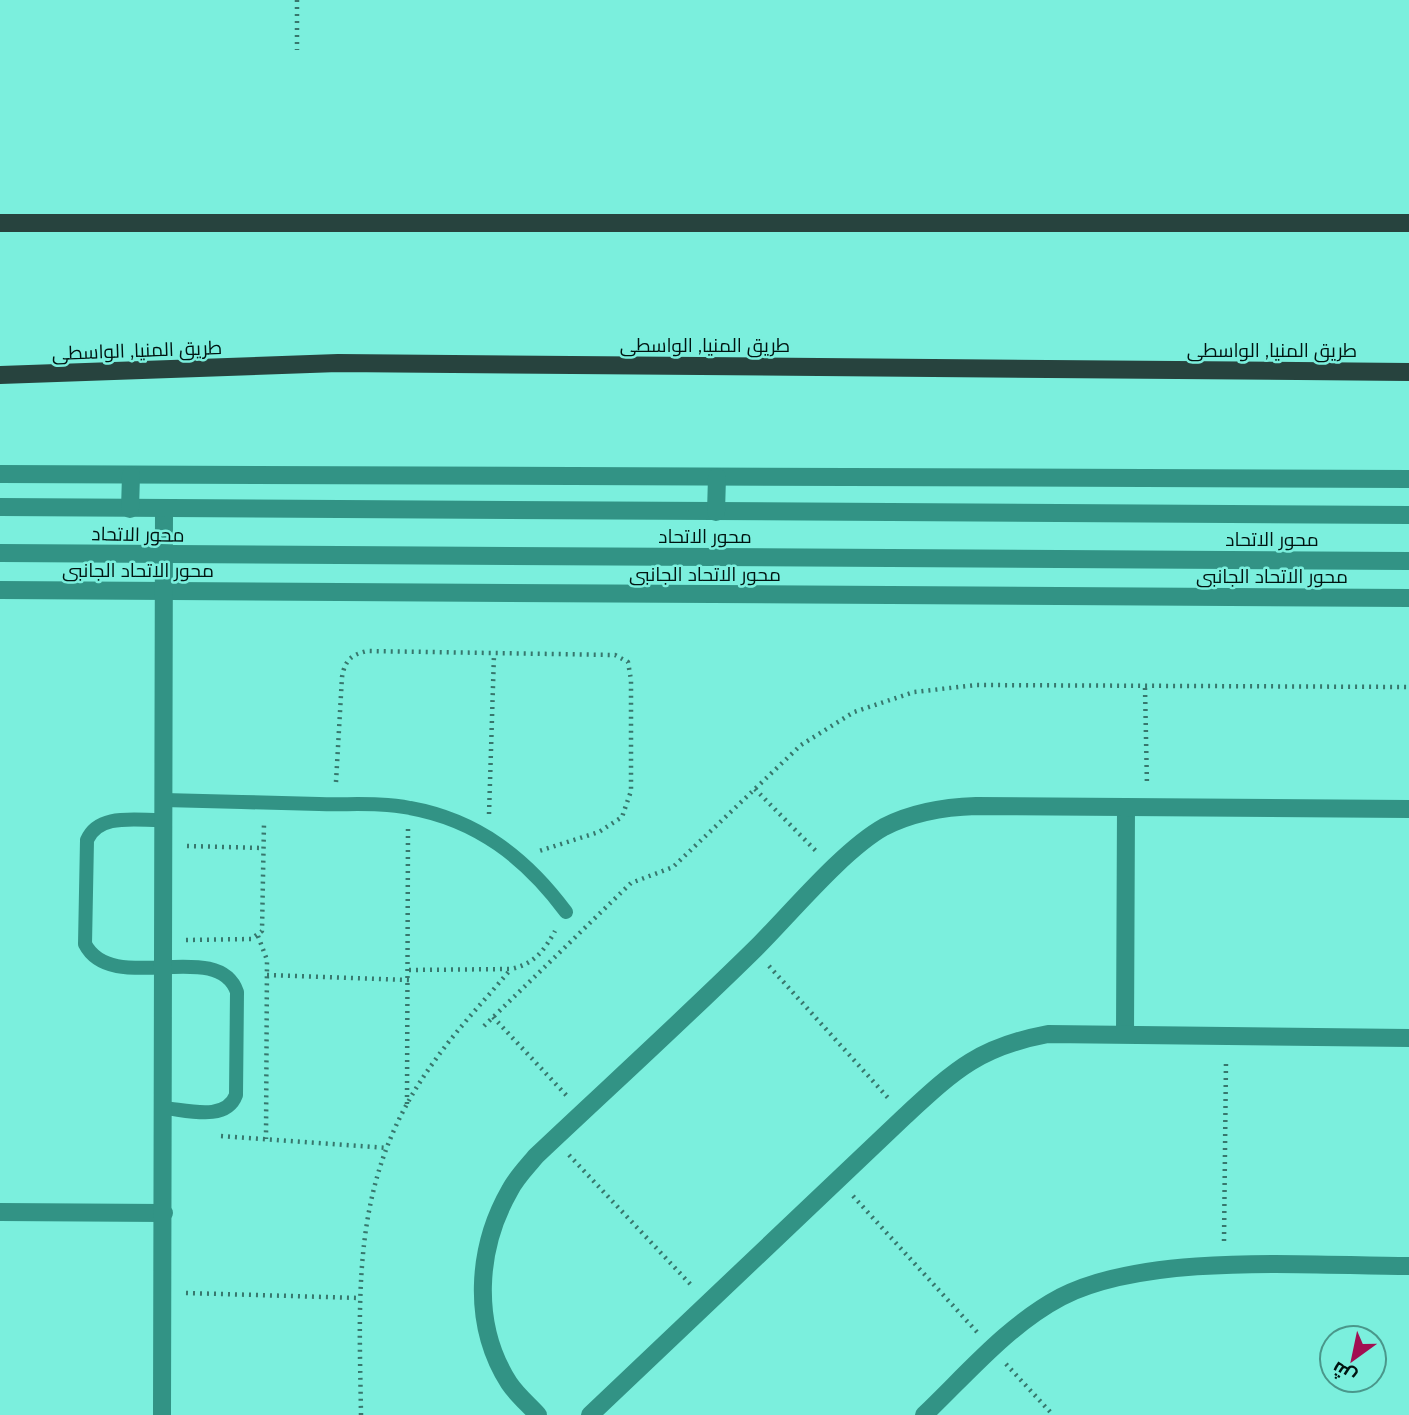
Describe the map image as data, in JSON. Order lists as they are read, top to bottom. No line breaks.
{"streets":{"main road":["طريق المنيا, الواسطى"],"street":["محور الاتحاد","محور الاتحاد الجانبى"]},"north":"bottom left"}
